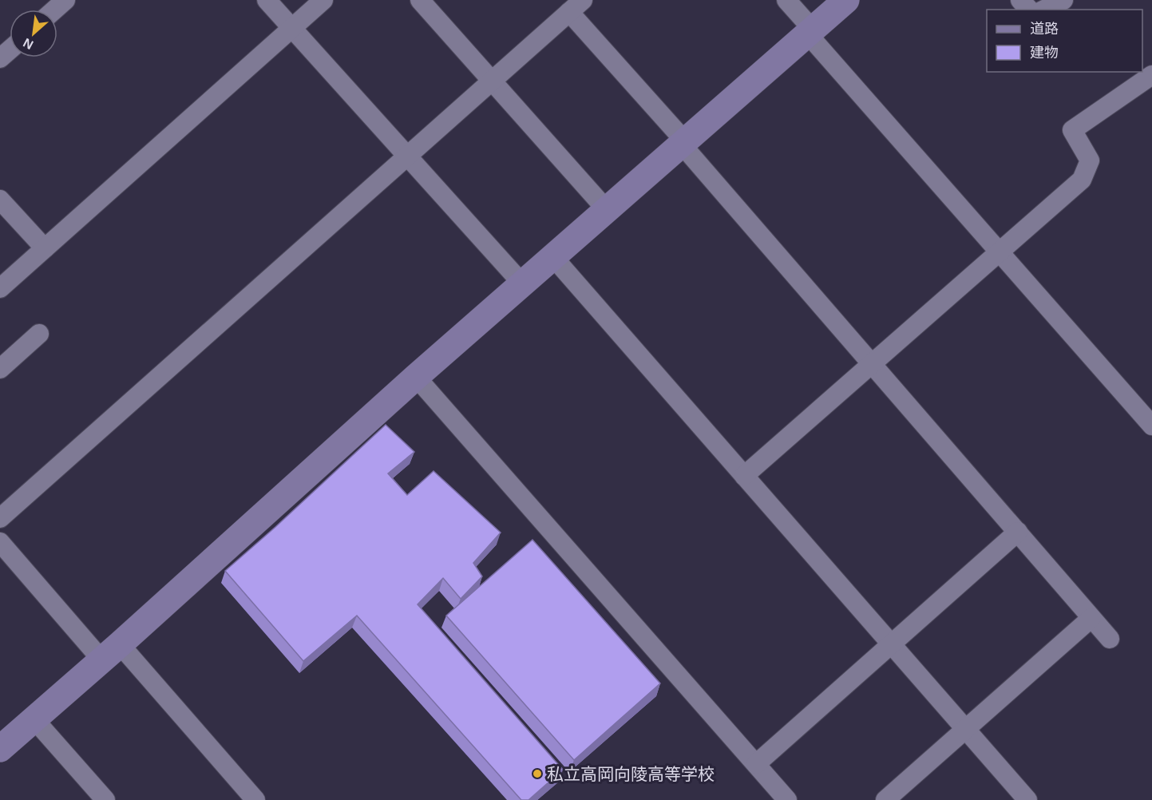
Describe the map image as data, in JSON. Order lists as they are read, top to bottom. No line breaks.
{"places":["私立高岡向陵高等学校"],"legend":["道路","建物"],"north":"bottom left"}
